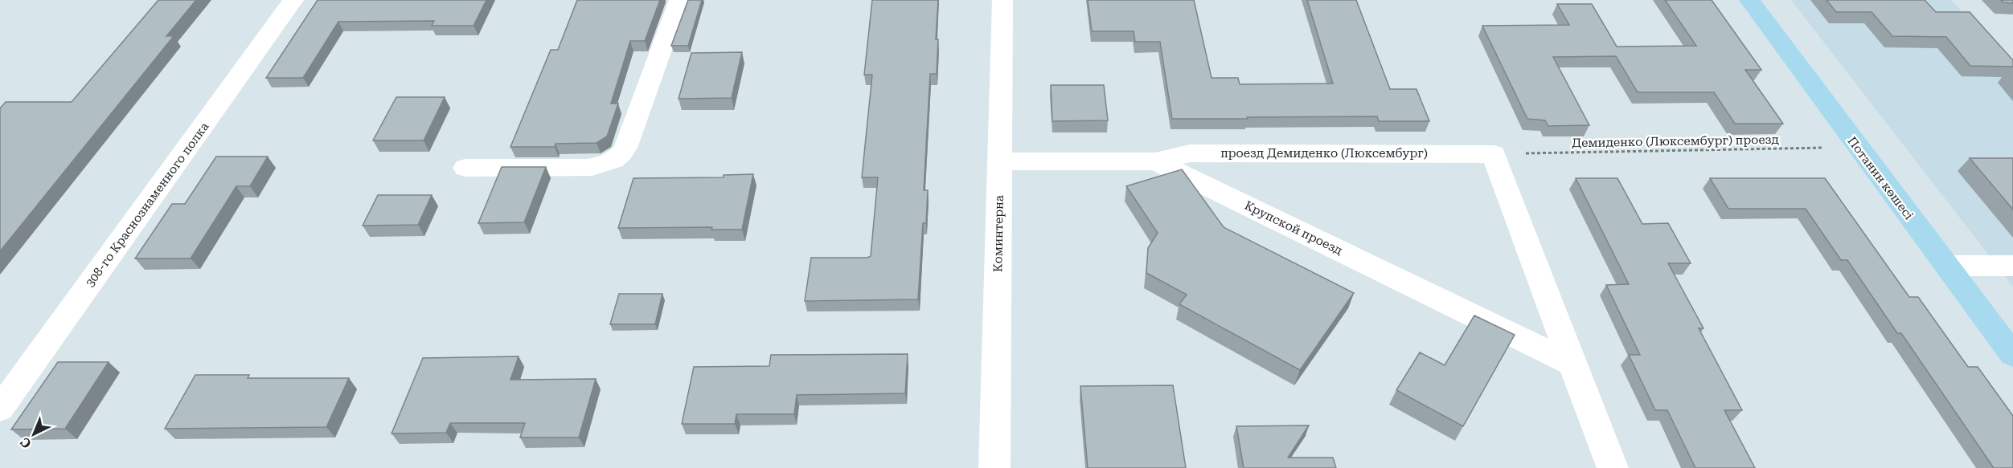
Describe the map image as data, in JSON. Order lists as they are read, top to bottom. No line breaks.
{"streets":{"main road":["Потанин көшесі"],"street":["проезд Демиденко (Люксембург)","308-го Краснознаменного полка","Крупской проезд","Коминтерна"],"path":["Демиденко (Люксембург) проезд"]},"crossings":[["Демиденко (Люксембург) проезд","проезд Демиденко (Люксембург)"],["Демиденко (Люксембург) проезд","Потанин көшесі"],["проезд Демиденко (Люксембург)","Крупской проезд"],["Крупской проезд","Коминтерна"]],"north":"bottom left"}
